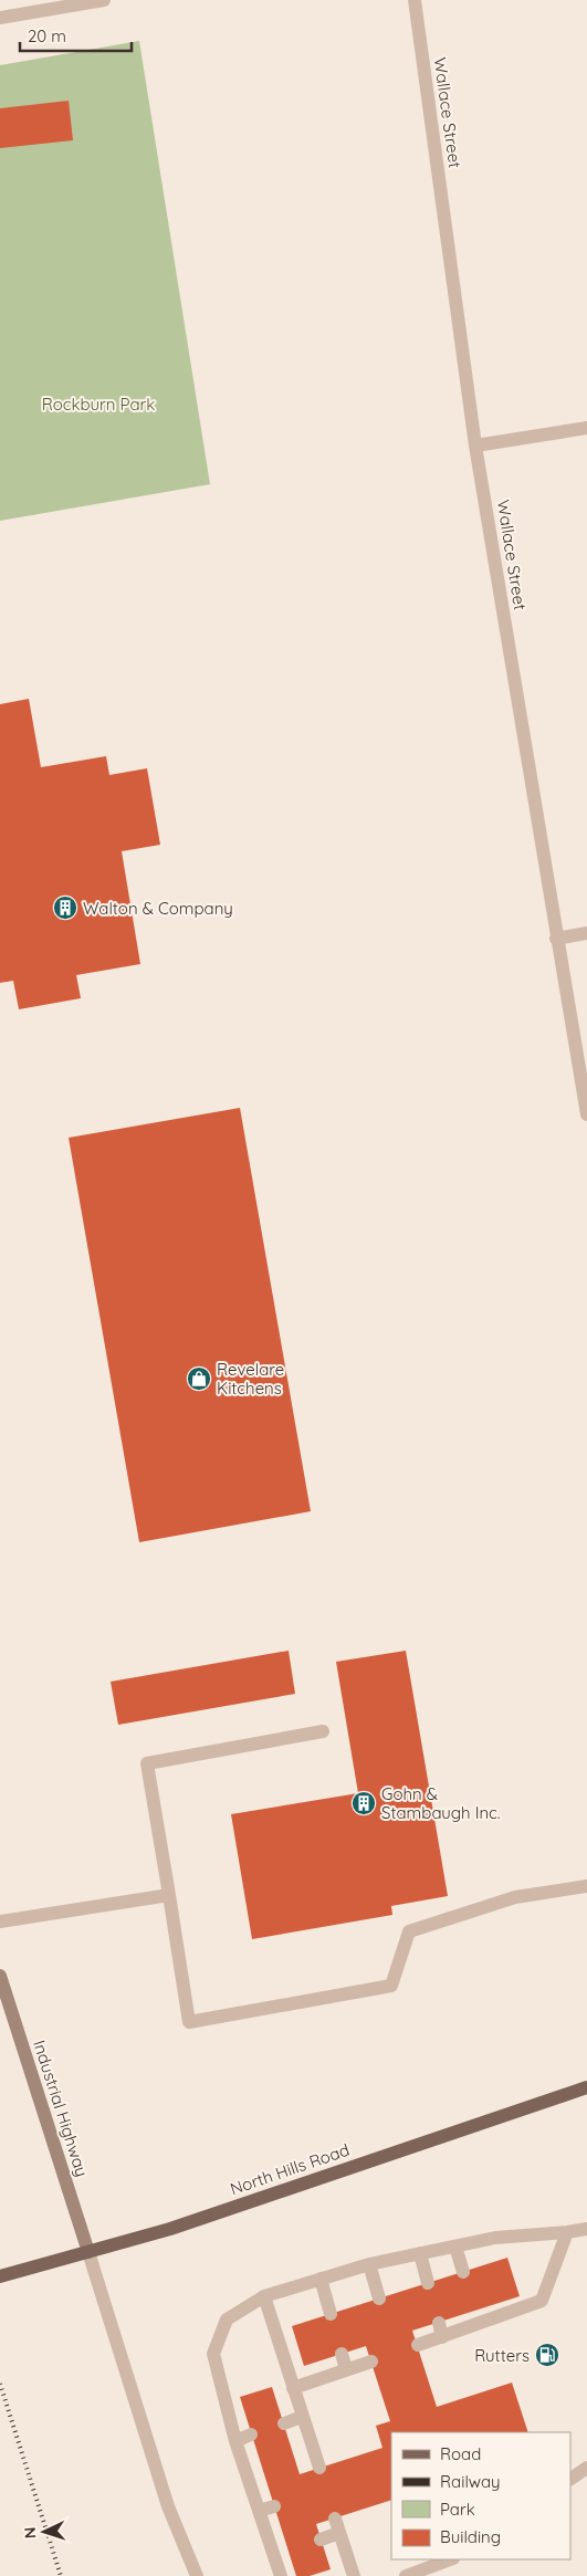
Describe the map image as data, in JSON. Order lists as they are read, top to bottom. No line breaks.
{"streets":{"main road":["North Hills Road"],"street":["Wallace Street","Industrial Highway"]},"crossings":[["Industrial Highway","North Hills Road"]],"parks":["Rockburn Park"],"places":{"building":["Walton & Company","Gohn & Stambaugh Inc."],"shop":["Revelare Kitchens"],"fuel station":["Rutters"]},"legend":["Road","Railway","Park","Building"],"scale_bar":"20 m","north":"left"}
